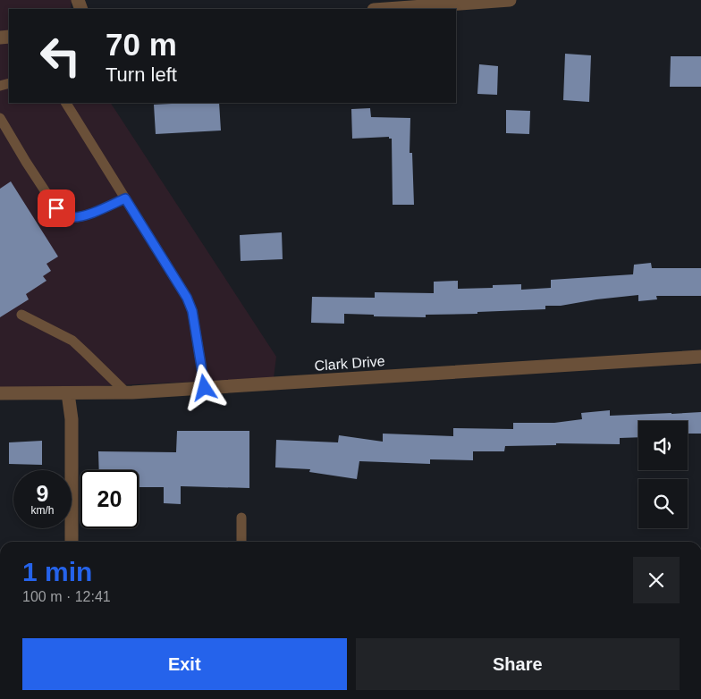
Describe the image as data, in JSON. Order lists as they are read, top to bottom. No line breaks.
{"streets":{"street":["Clark Drive"]},"page":{"turn":["70 m","Turn left"],"speed":"9 km/h","limit":"20","heading":["1 min","100 m · 12:41"],"buttons":["Exit","Share"]}}
